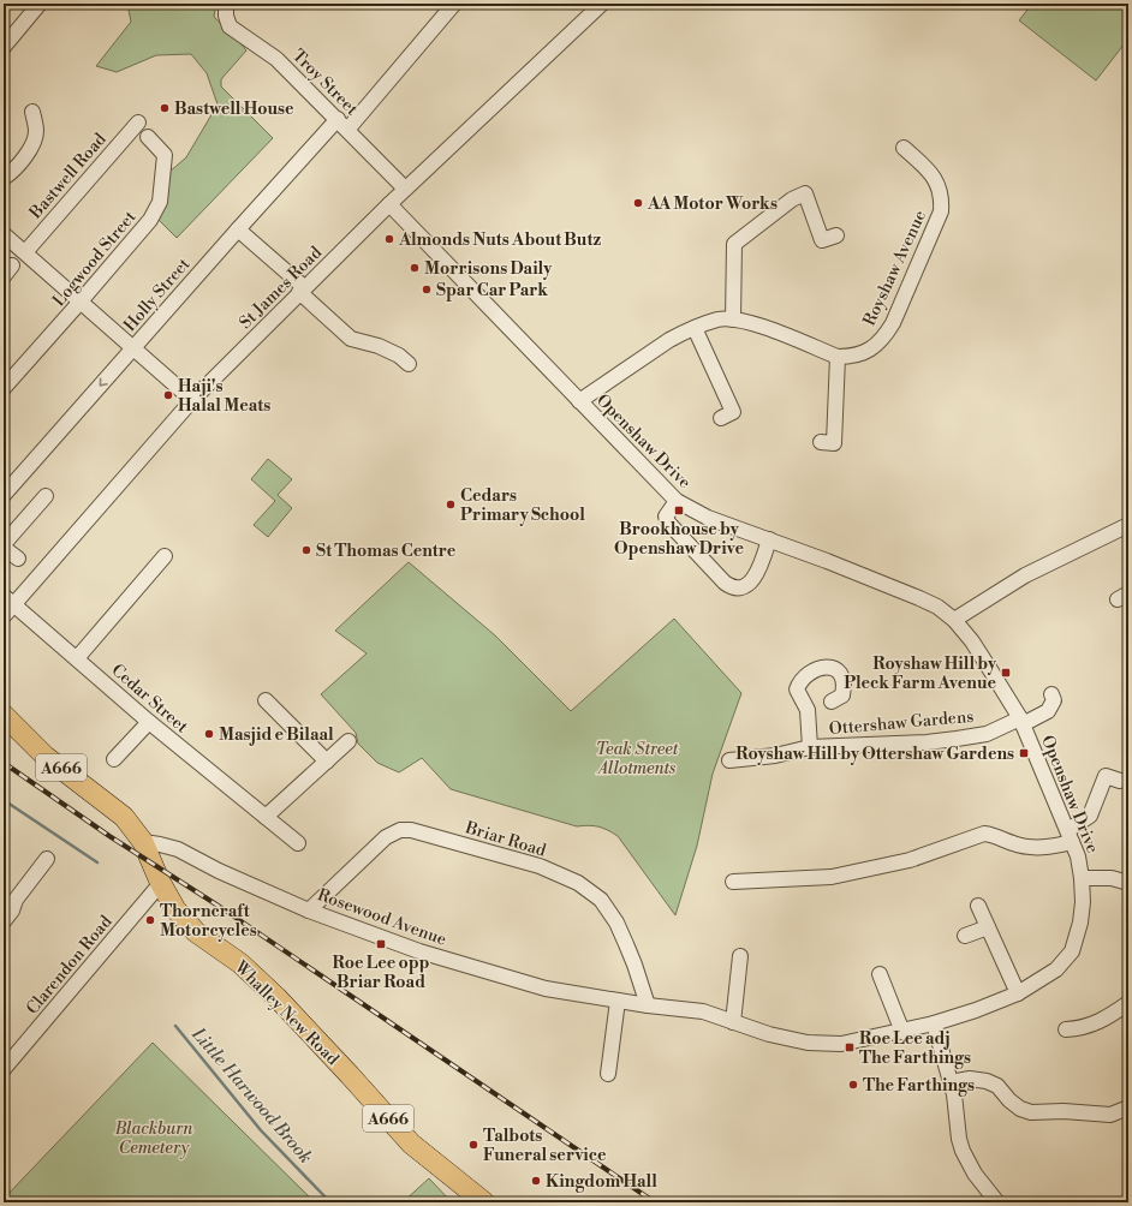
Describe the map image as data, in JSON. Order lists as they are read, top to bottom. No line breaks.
{"streets":{"highway":["A666","Whalley New Road"],"street":["Troy Street","Bastwell Road","Logwood Street","Royshaw Avenue","St James Road","Holly Street","Openshaw Drive","Cedar Street","Ottershaw Gardens","Briar Road","Rosewood Avenue","Clarendon Road"]},"crossings":[["Troy Street","St James Road"],["Troy Street","Holly Street"],["Royshaw Avenue","Openshaw Drive"],["St James Road","Openshaw Drive"],["St James Road","Cedar Street"],["Openshaw Drive","Ottershaw Gardens"],["Openshaw Drive","Rosewood Avenue"],["Briar Road","Rosewood Avenue"],["Rosewood Avenue","Whalley New Road"],["Clarendon Road","Whalley New Road"]],"water":["Little Harwood Brook"],"parks":["Teak Street Allotments","Blackburn Cemetery"],"places":{"other":["Bastwell House","AA Motor Works","Almonds Nuts About Butz","Morrisons Daily","Spar Car Park","Haji's Halal Meats","Cedars Primary School","St Thomas Centre","Masjid e Bilaal","Thorncraft Motorcycles","The Farthings","Talbots Funeral service","Kingdom Hall"],"transit":["Brookhouse by Openshaw Drive","Royshaw Hill by Pleck Farm Avenue","Royshaw Hill by Ottershaw Gardens","Roe Lee opp Briar Road","Roe Lee adj The Farthings"]}}
